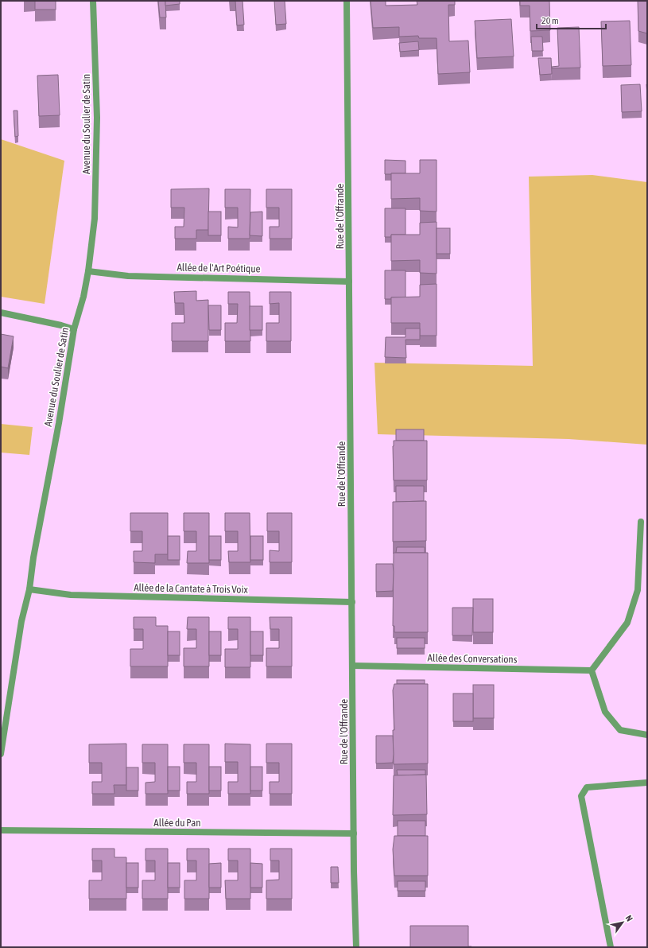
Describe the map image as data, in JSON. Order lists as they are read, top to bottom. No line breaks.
{"streets":{"street":["Avenue du Soulier de Satin","Rue de l'Offrande","Allée de l'Art Poétique","Allée de la Cantate à Trois Voix","Allée des Conversations","Allée du Pan"]},"crossings":[["Avenue du Soulier de Satin","Allée de l'Art Poétique"],["Avenue du Soulier de Satin","Allée de la Cantate à Trois Voix"],["Rue de l'Offrande","Allée de l'Art Poétique"],["Rue de l'Offrande","Allée de la Cantate à Trois Voix"],["Rue de l'Offrande","Allée des Conversations"],["Rue de l'Offrande","Allée du Pan"]],"scale_bar":"20 m","north":"top right"}
